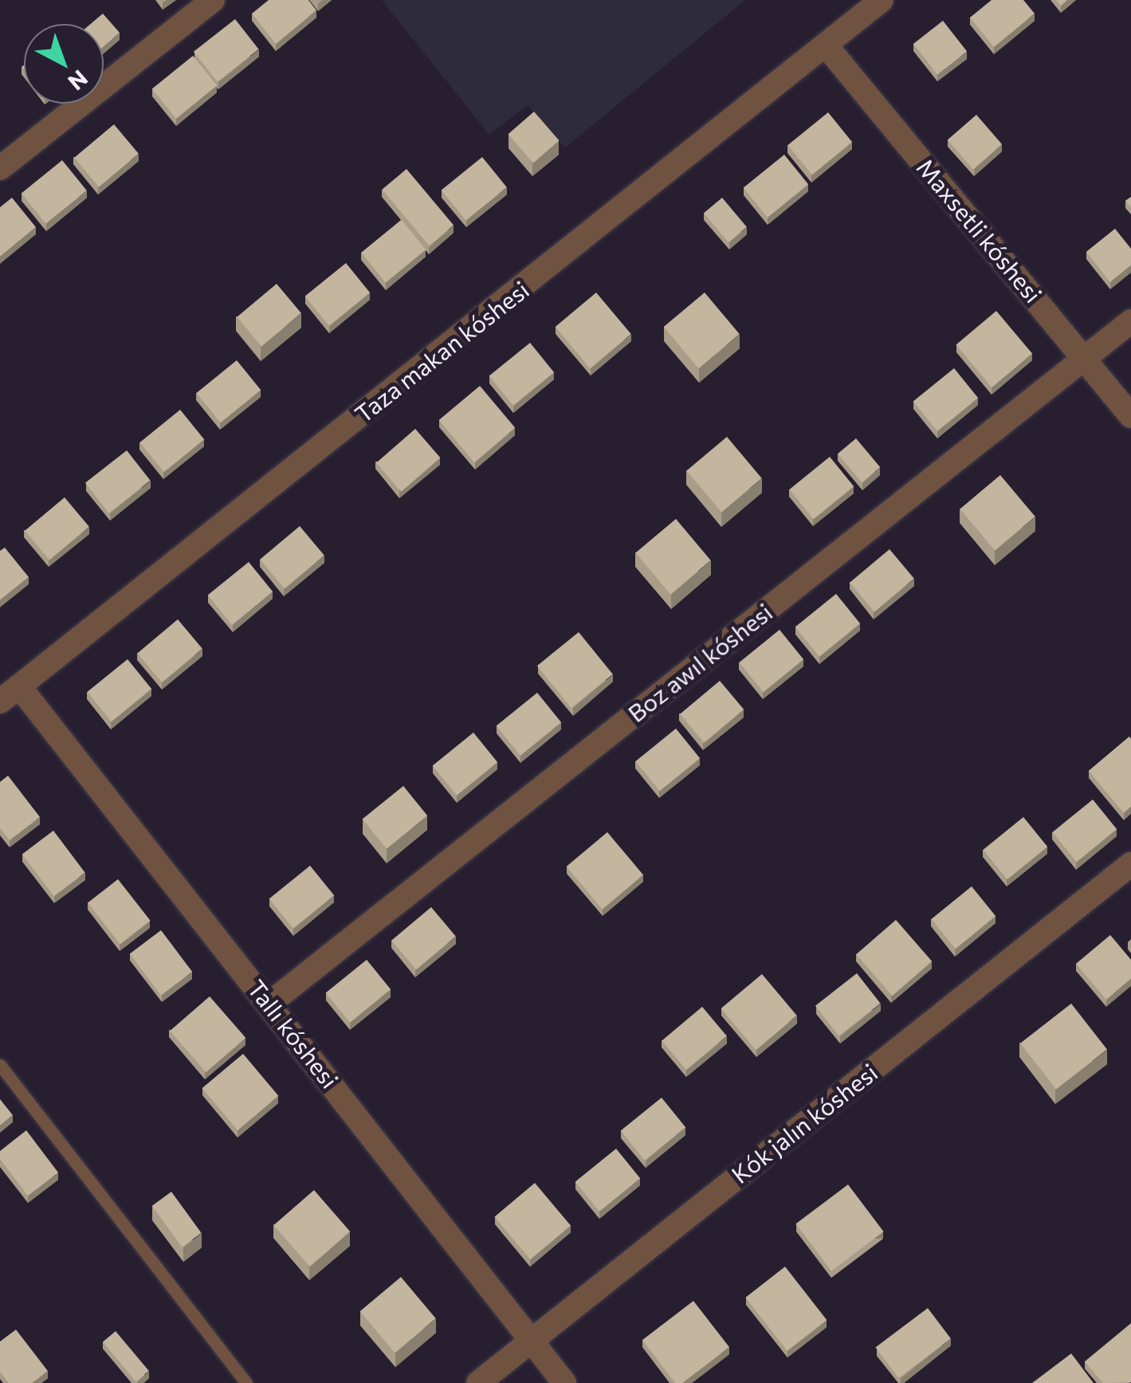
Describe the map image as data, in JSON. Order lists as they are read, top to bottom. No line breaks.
{"streets":{"street":["Maxsetli kóshesi","Taza makan kóshesi","Boz awıl kóshesi","Tallı kóshesi","Kók jalın kóshesi"]},"crossings":[["Maxsetli kóshesi","Taza makan kóshesi"],["Maxsetli kóshesi","Boz awıl kóshesi"],["Taza makan kóshesi","Tallı kóshesi"],["Boz awıl kóshesi","Tallı kóshesi"],["Tallı kóshesi","Kók jalın kóshesi"]],"north":"bottom right"}
